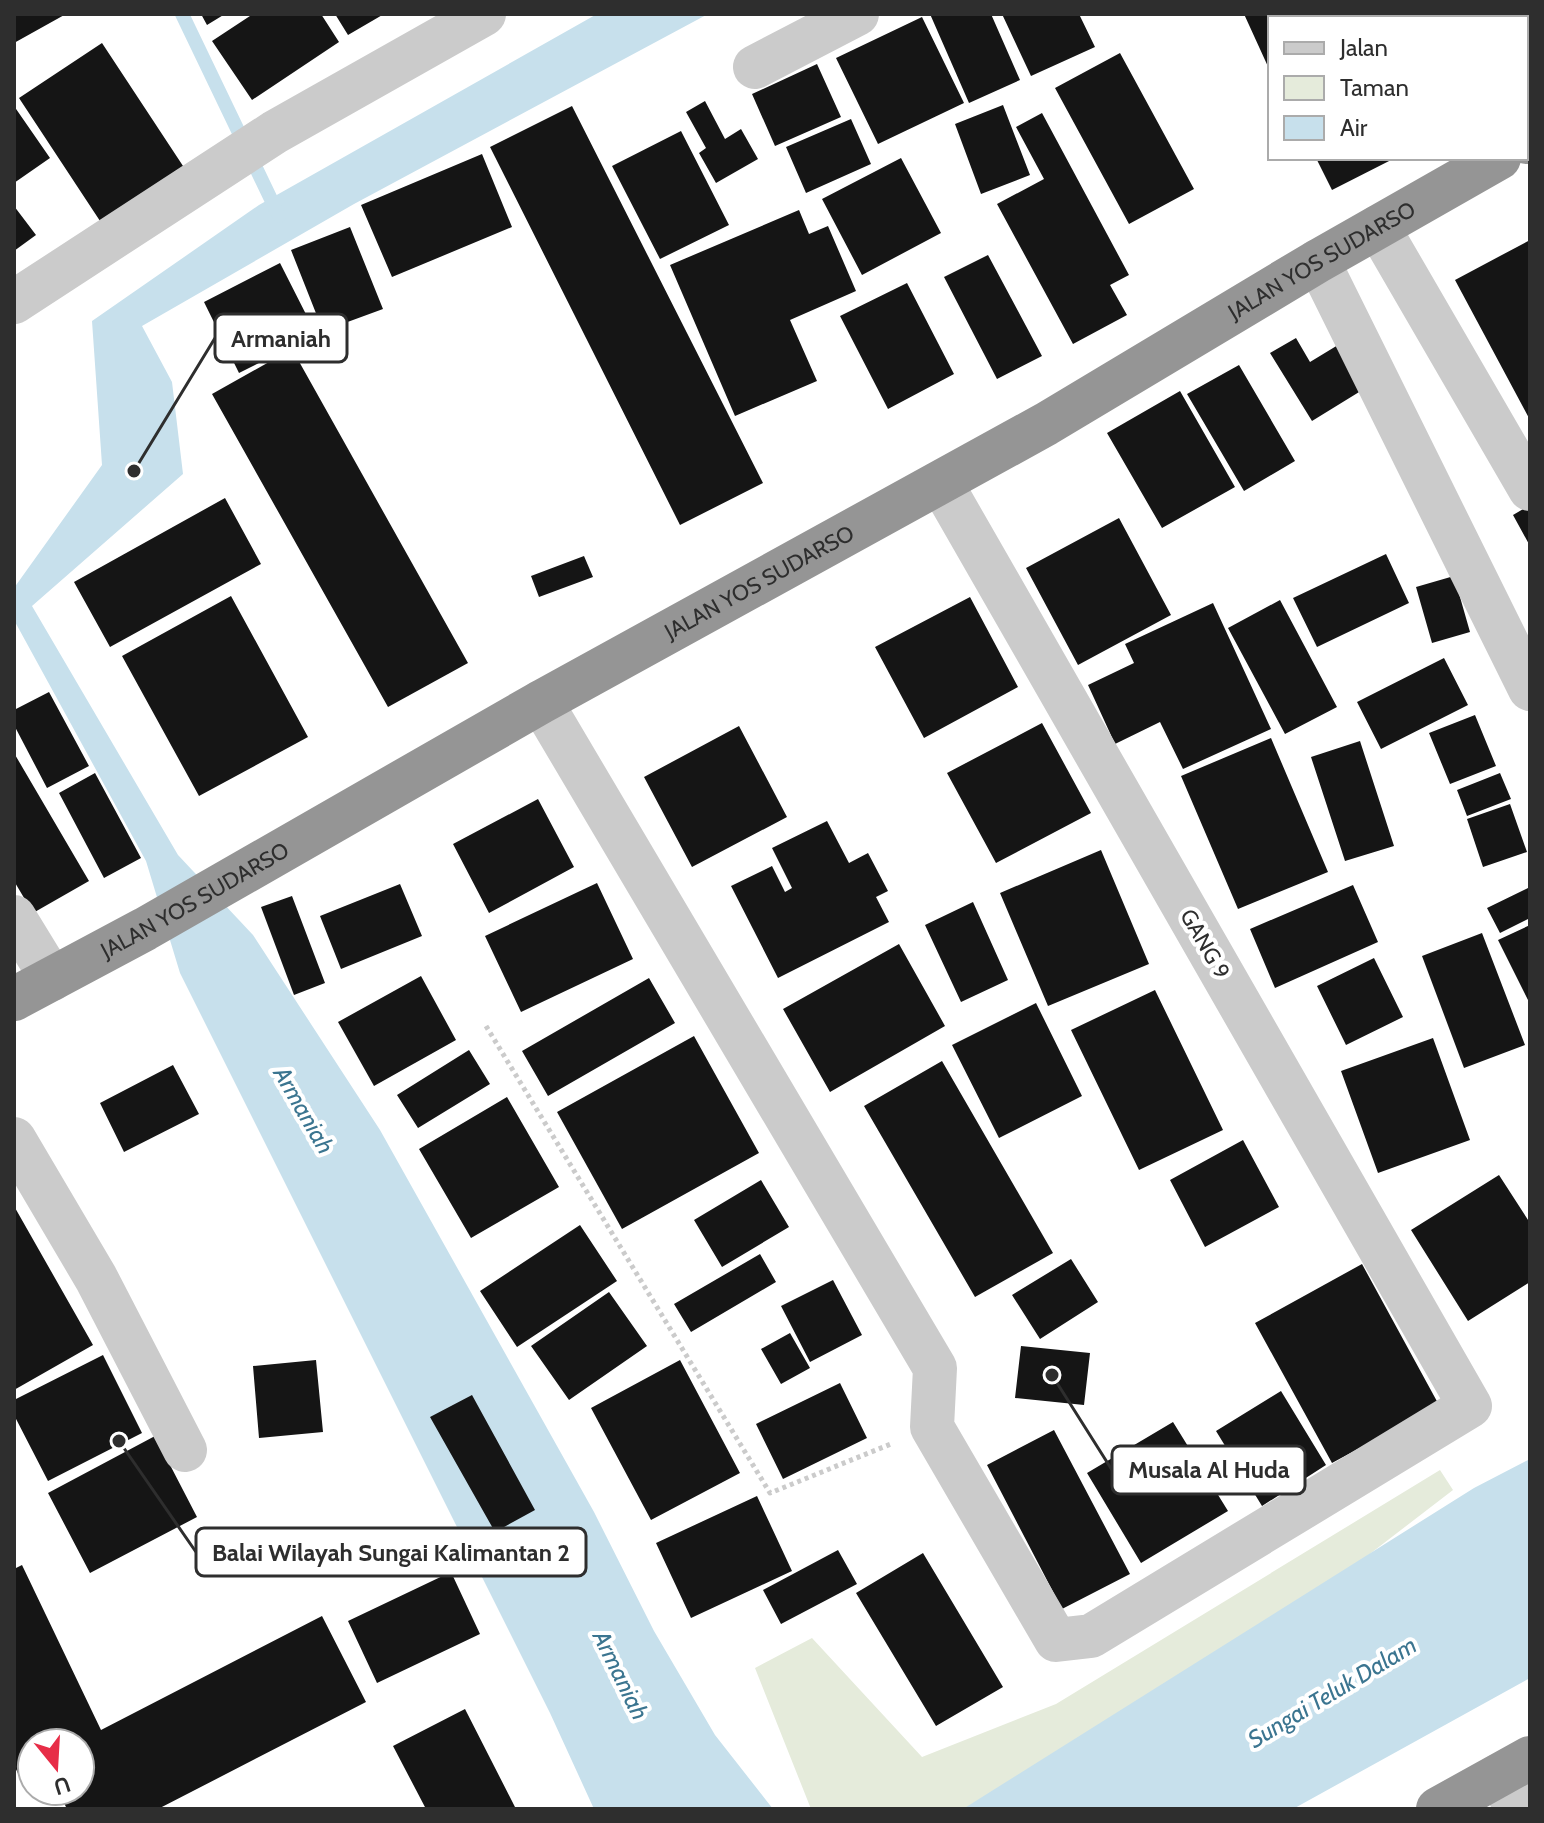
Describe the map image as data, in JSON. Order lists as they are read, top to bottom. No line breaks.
{"streets":{"highway":["JALAN YOS SUDARSO"],"street":["GANG 9"]},"crossings":[["JALAN YOS SUDARSO","GANG 9"]],"water":["Armaniah","Sungai Teluk Dalam"],"places":["Armaniah","Musala Al Huda","Balai Wilayah Sungai Kalimantan 2"],"legend":["Jalan","Taman","Air"],"north":"bottom"}
